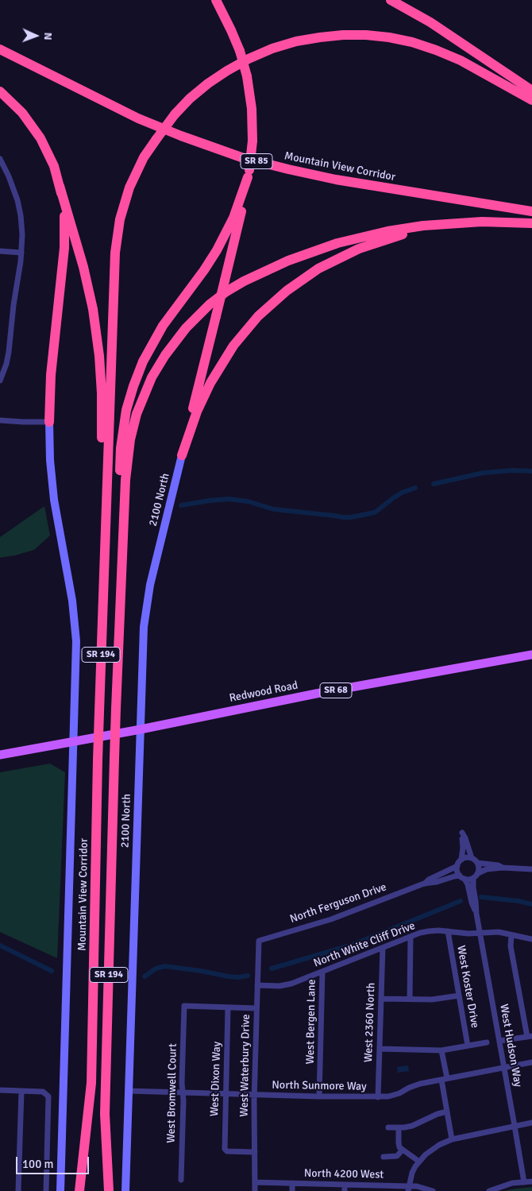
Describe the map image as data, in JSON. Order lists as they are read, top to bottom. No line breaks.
{"streets":{"highway":["SR 85","Mountain View Corridor","SR 194"],"main road":["2100 North","SR 68","Redwood Road"],"street":["North Ferguson Drive","North White Cliff Drive","West Koster Drive","West Bergen Lane","West 2360 North","West Hudson Way","West Waterbury Drive","West Dixon Way","North Sunmore Way","West Bromwell Court","North 4200 West"]},"crossings":[["2100 North","Redwood Road"],["2100 North","North Sunmore Way"],["North Ferguson Drive","West Hudson Way"],["North Ferguson Drive","West Waterbury Drive"],["North White Cliff Drive","West Koster Drive"],["North White Cliff Drive","West Bergen Lane"],["North White Cliff Drive","West 2360 North"],["North White Cliff Drive","West Hudson Way"],["North White Cliff Drive","West Waterbury Drive"],["West Bergen Lane","North Sunmore Way"],["West 2360 North","North Sunmore Way"],["West Hudson Way","North Sunmore Way"],["West Waterbury Drive","West Dixon Way"],["West Waterbury Drive","North Sunmore Way"],["West Waterbury Drive","North 4200 West"],["West Dixon Way","North Sunmore Way"],["West Dixon Way","West Bromwell Court"],["North Sunmore Way","West Bromwell Court"]],"scale_bar":"100 m","north":"right"}
